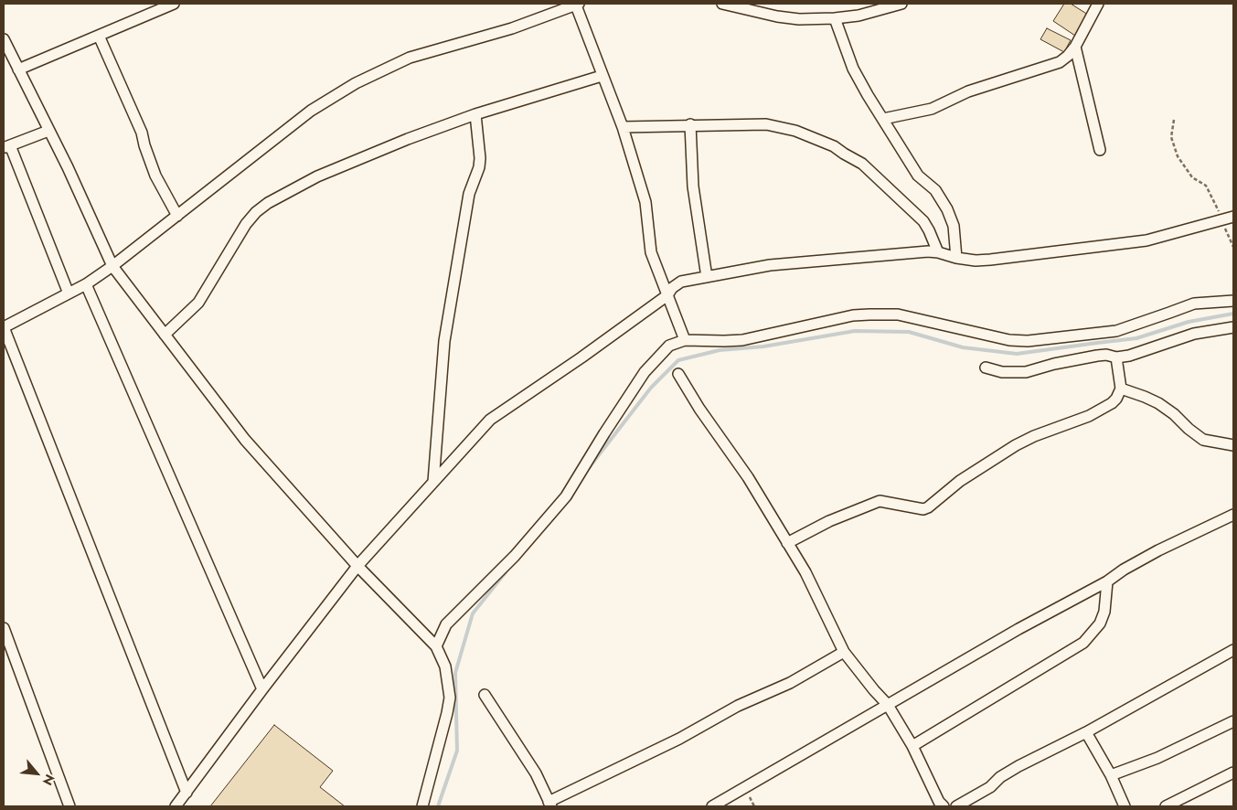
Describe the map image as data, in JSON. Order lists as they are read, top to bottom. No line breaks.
{"north":"bottom right"}
